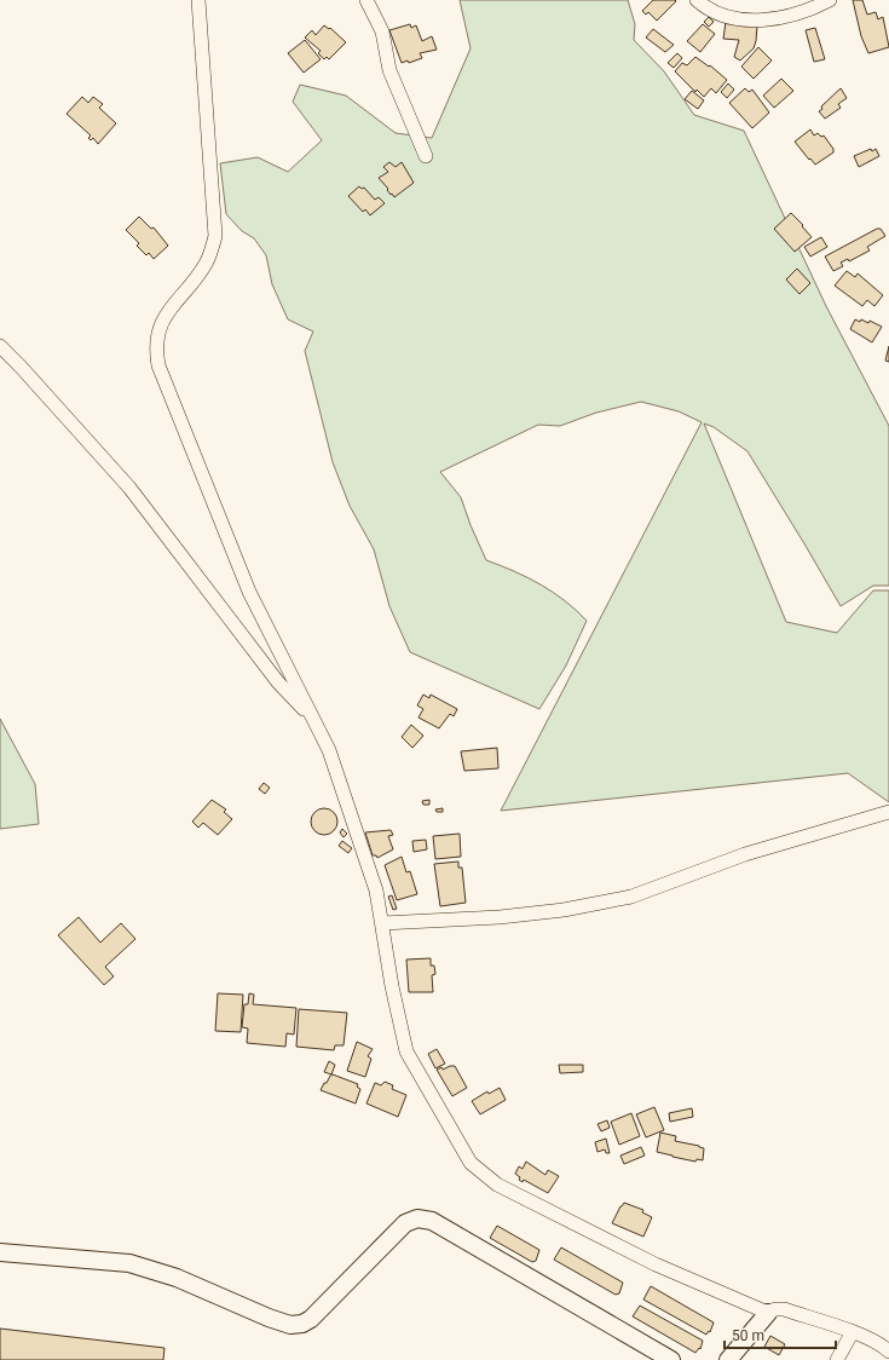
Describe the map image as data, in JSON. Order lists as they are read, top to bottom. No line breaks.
{"scale_bar":"50 m"}
